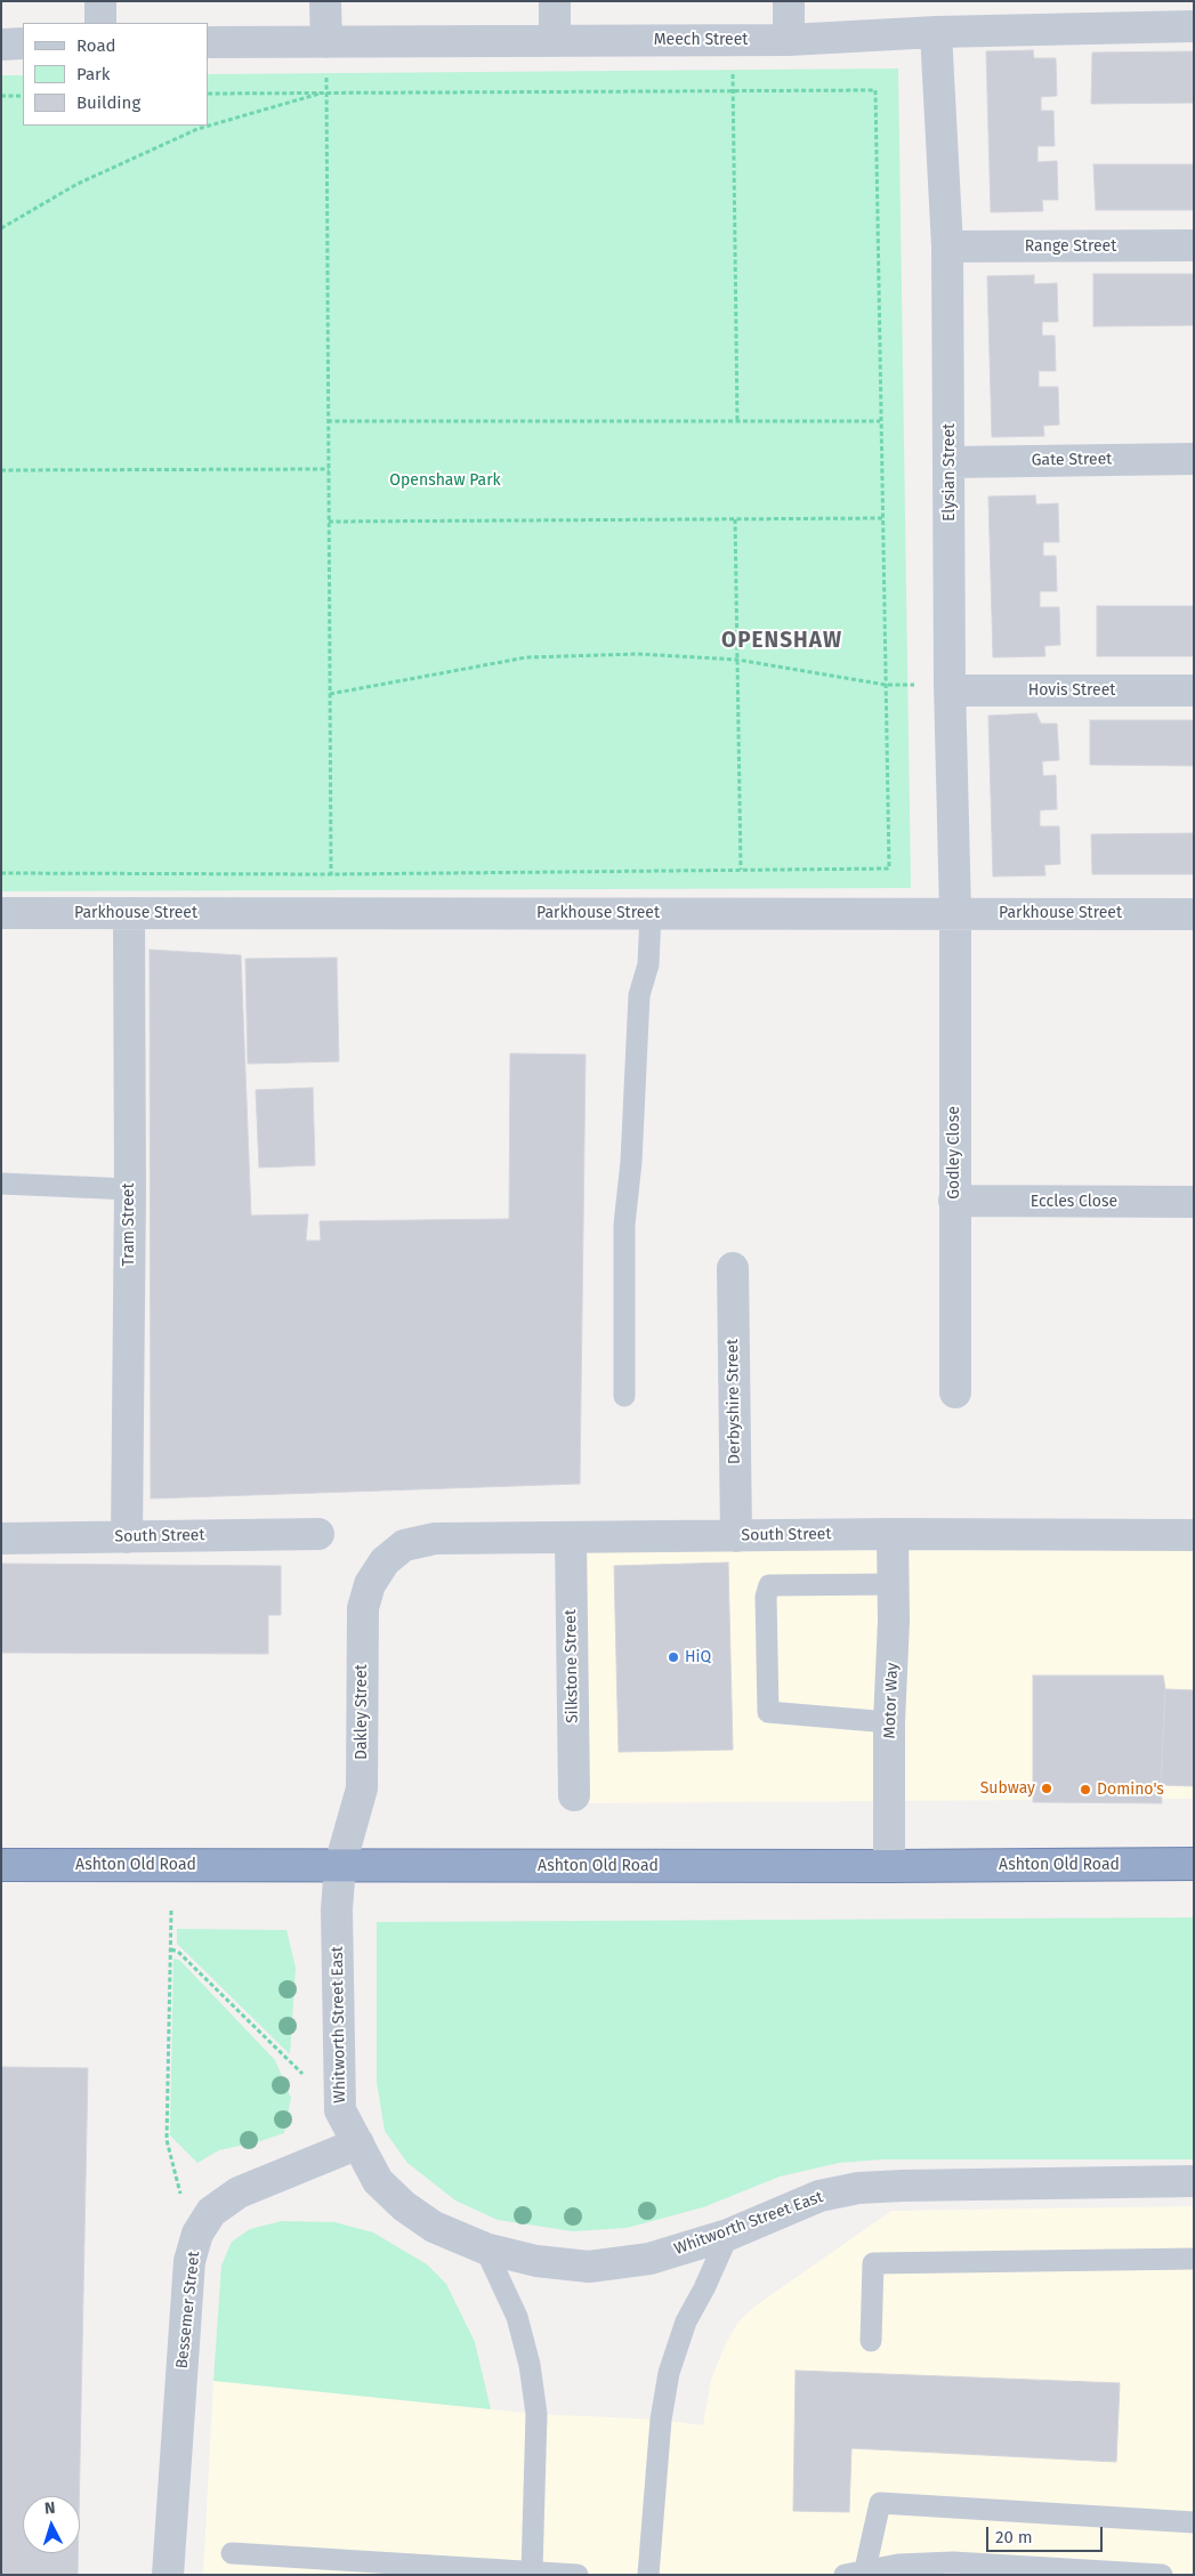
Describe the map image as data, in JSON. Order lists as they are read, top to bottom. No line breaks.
{"streets":{"highway":["Ashton Old Road"],"street":["Meech Street","Range Street","Gate Street","Elysian Street","Hovis Street","Parkhouse Street","Godley Close","Eccles Close","Tram Street","Derbyshire Street","South Street","Silkstone Street","Motor Way","Dakley Street","Whitworth Street East","Bessemer Street"]},"crossings":[["Meech Street","Elysian Street"],["Range Street","Elysian Street"],["Gate Street","Elysian Street"],["Elysian Street","Hovis Street"],["Elysian Street","Parkhouse Street"],["Elysian Street","Godley Close"],["Parkhouse Street","Godley Close"],["Parkhouse Street","Tram Street"],["Godley Close","Eccles Close"],["Tram Street","South Street"],["Derbyshire Street","South Street"],["South Street","Silkstone Street"],["South Street","Motor Way"],["South Street","Dakley Street"],["Motor Way","Ashton Old Road"],["Dakley Street","Ashton Old Road"],["Dakley Street","Whitworth Street East"],["Ashton Old Road","Whitworth Street East"],["Whitworth Street East","Bessemer Street"]],"districts":["OPENSHAW"],"parks":["Openshaw Park"],"places":["HiQ","Subway","Domino's"],"legend":["Road","Park","Building"],"scale_bar":"20 m","north":"top"}
